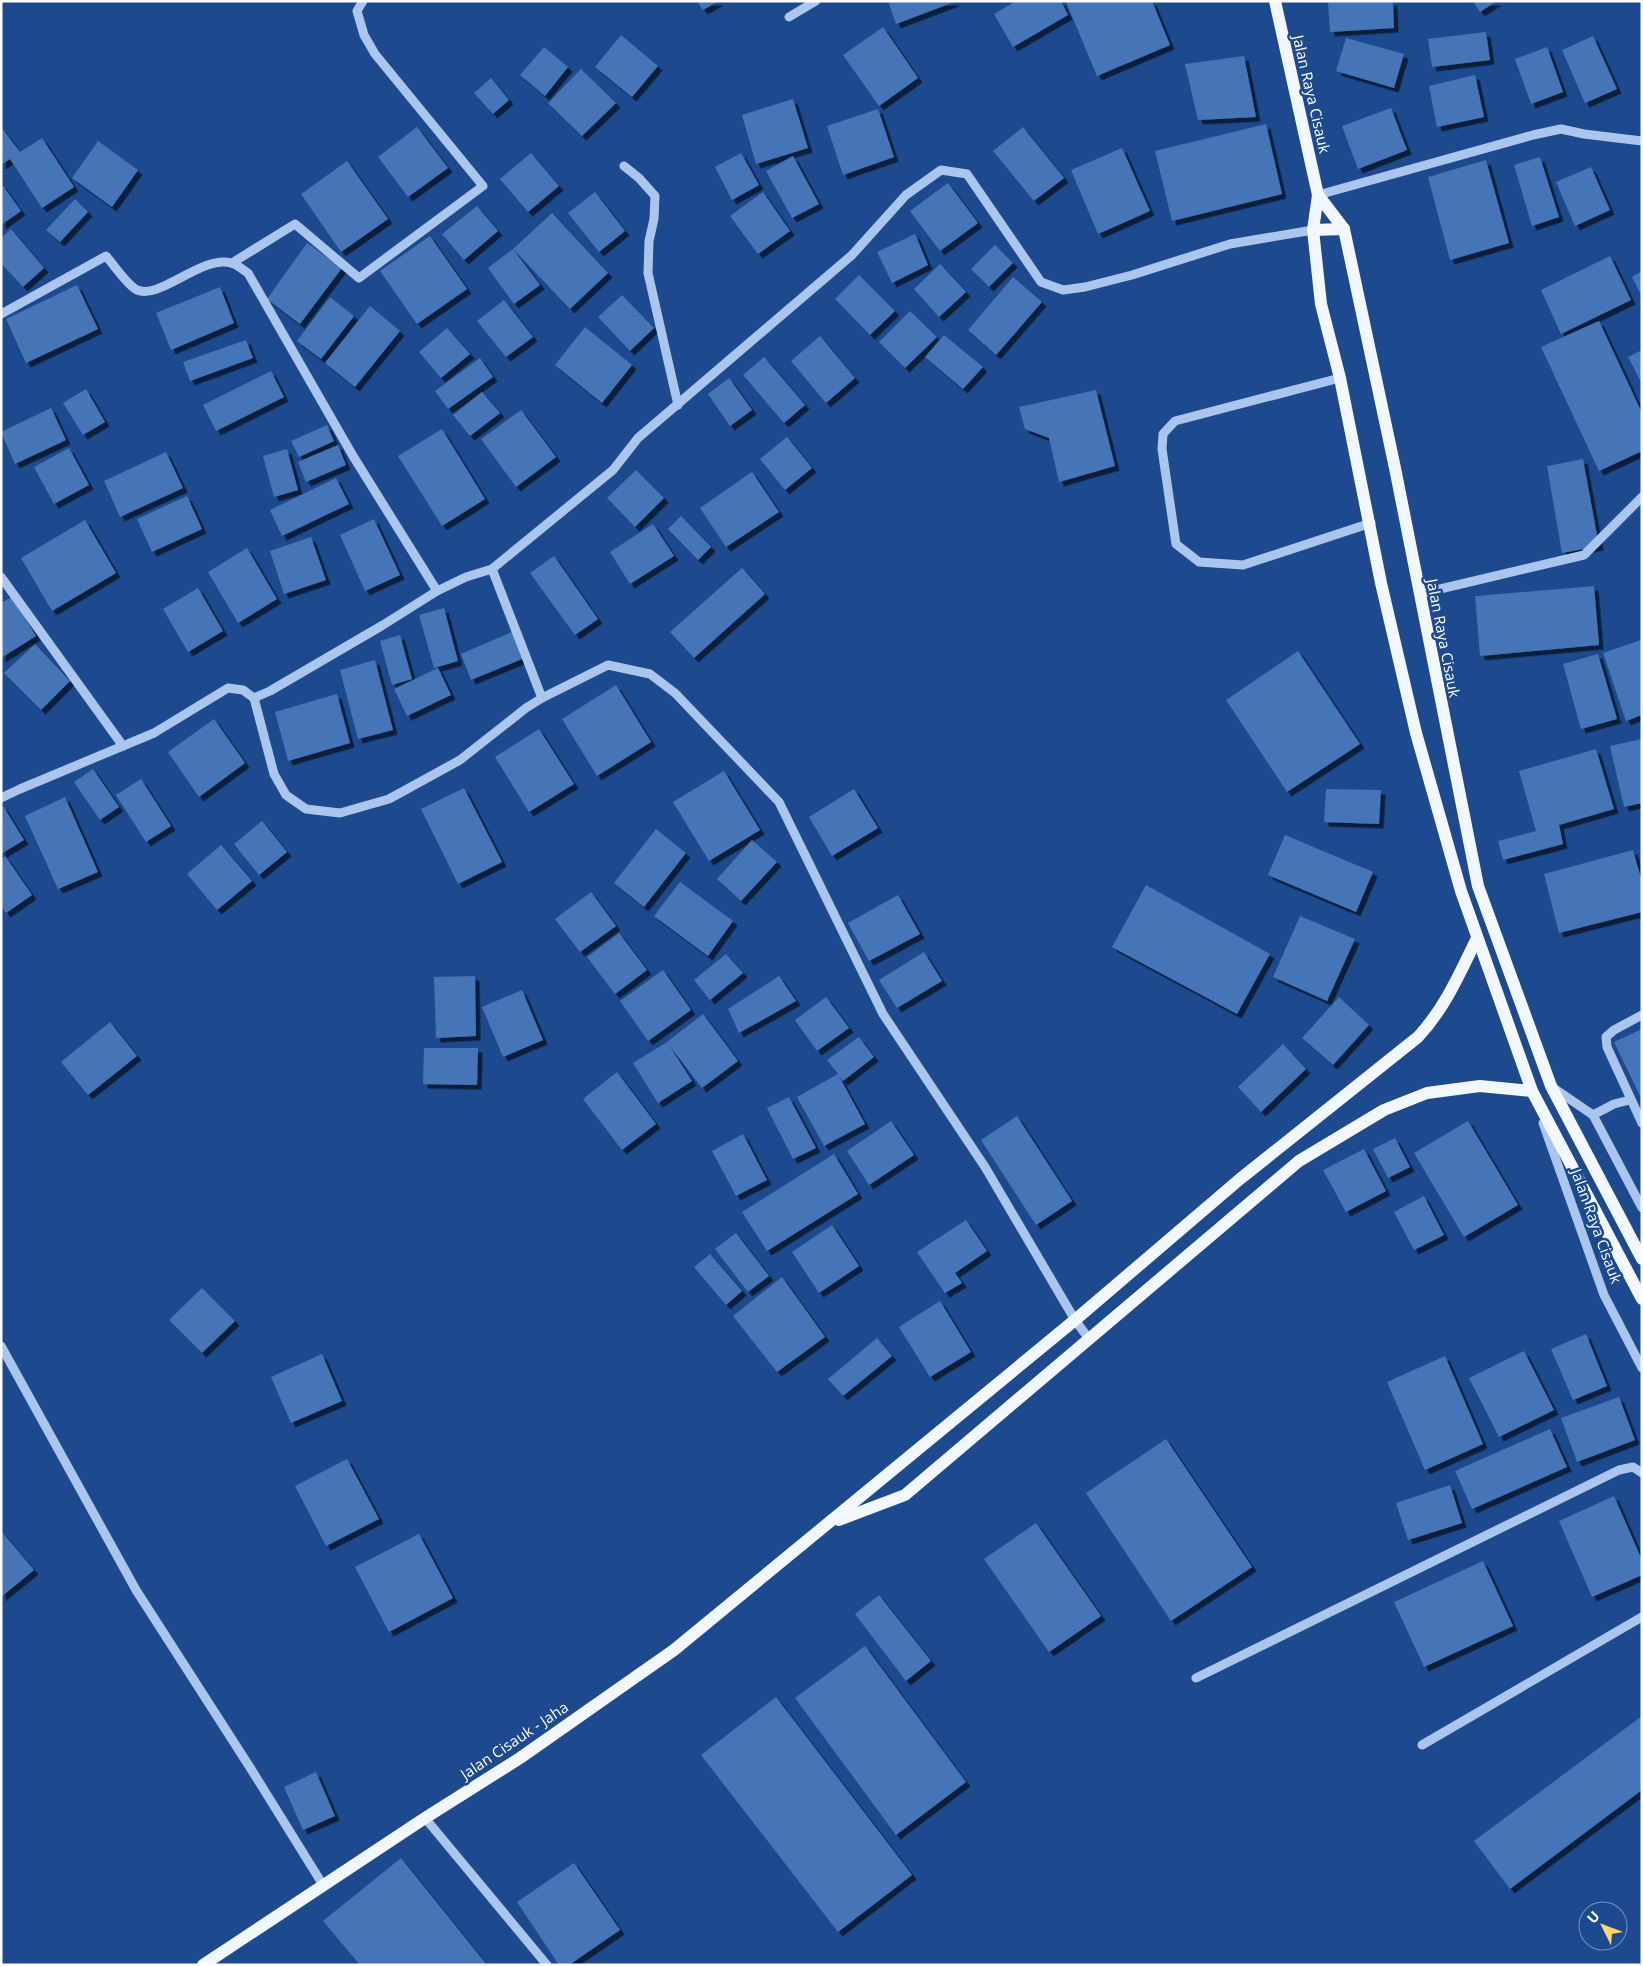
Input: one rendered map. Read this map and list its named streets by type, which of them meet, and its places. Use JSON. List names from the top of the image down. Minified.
{"streets":{"main road":["Jalan Raya Cisauk","Jalan Cisauk - Jaha"]},"crossings":[["Jalan Raya Cisauk","Jalan Cisauk - Jaha"]],"north":"top left"}
